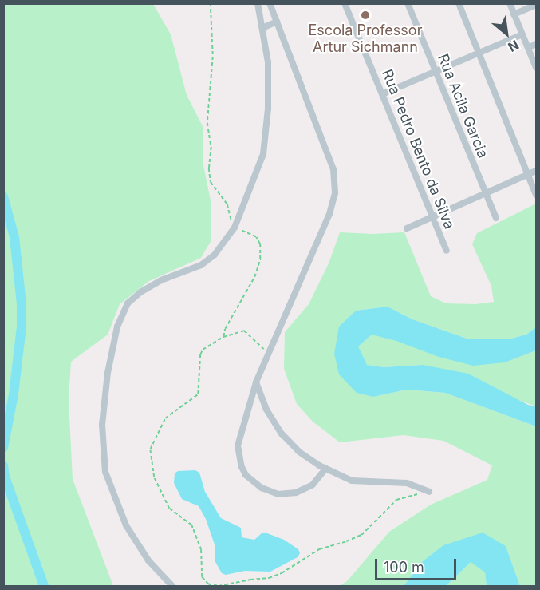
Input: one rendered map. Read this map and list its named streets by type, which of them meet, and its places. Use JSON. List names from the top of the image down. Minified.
{"streets":{"street":["Rua Acila Garcia","Rua Pedro Bento da Silva"]},"places":["Escola Professor Artur Sichmann"],"scale_bar":"100 m","north":"bottom right"}
